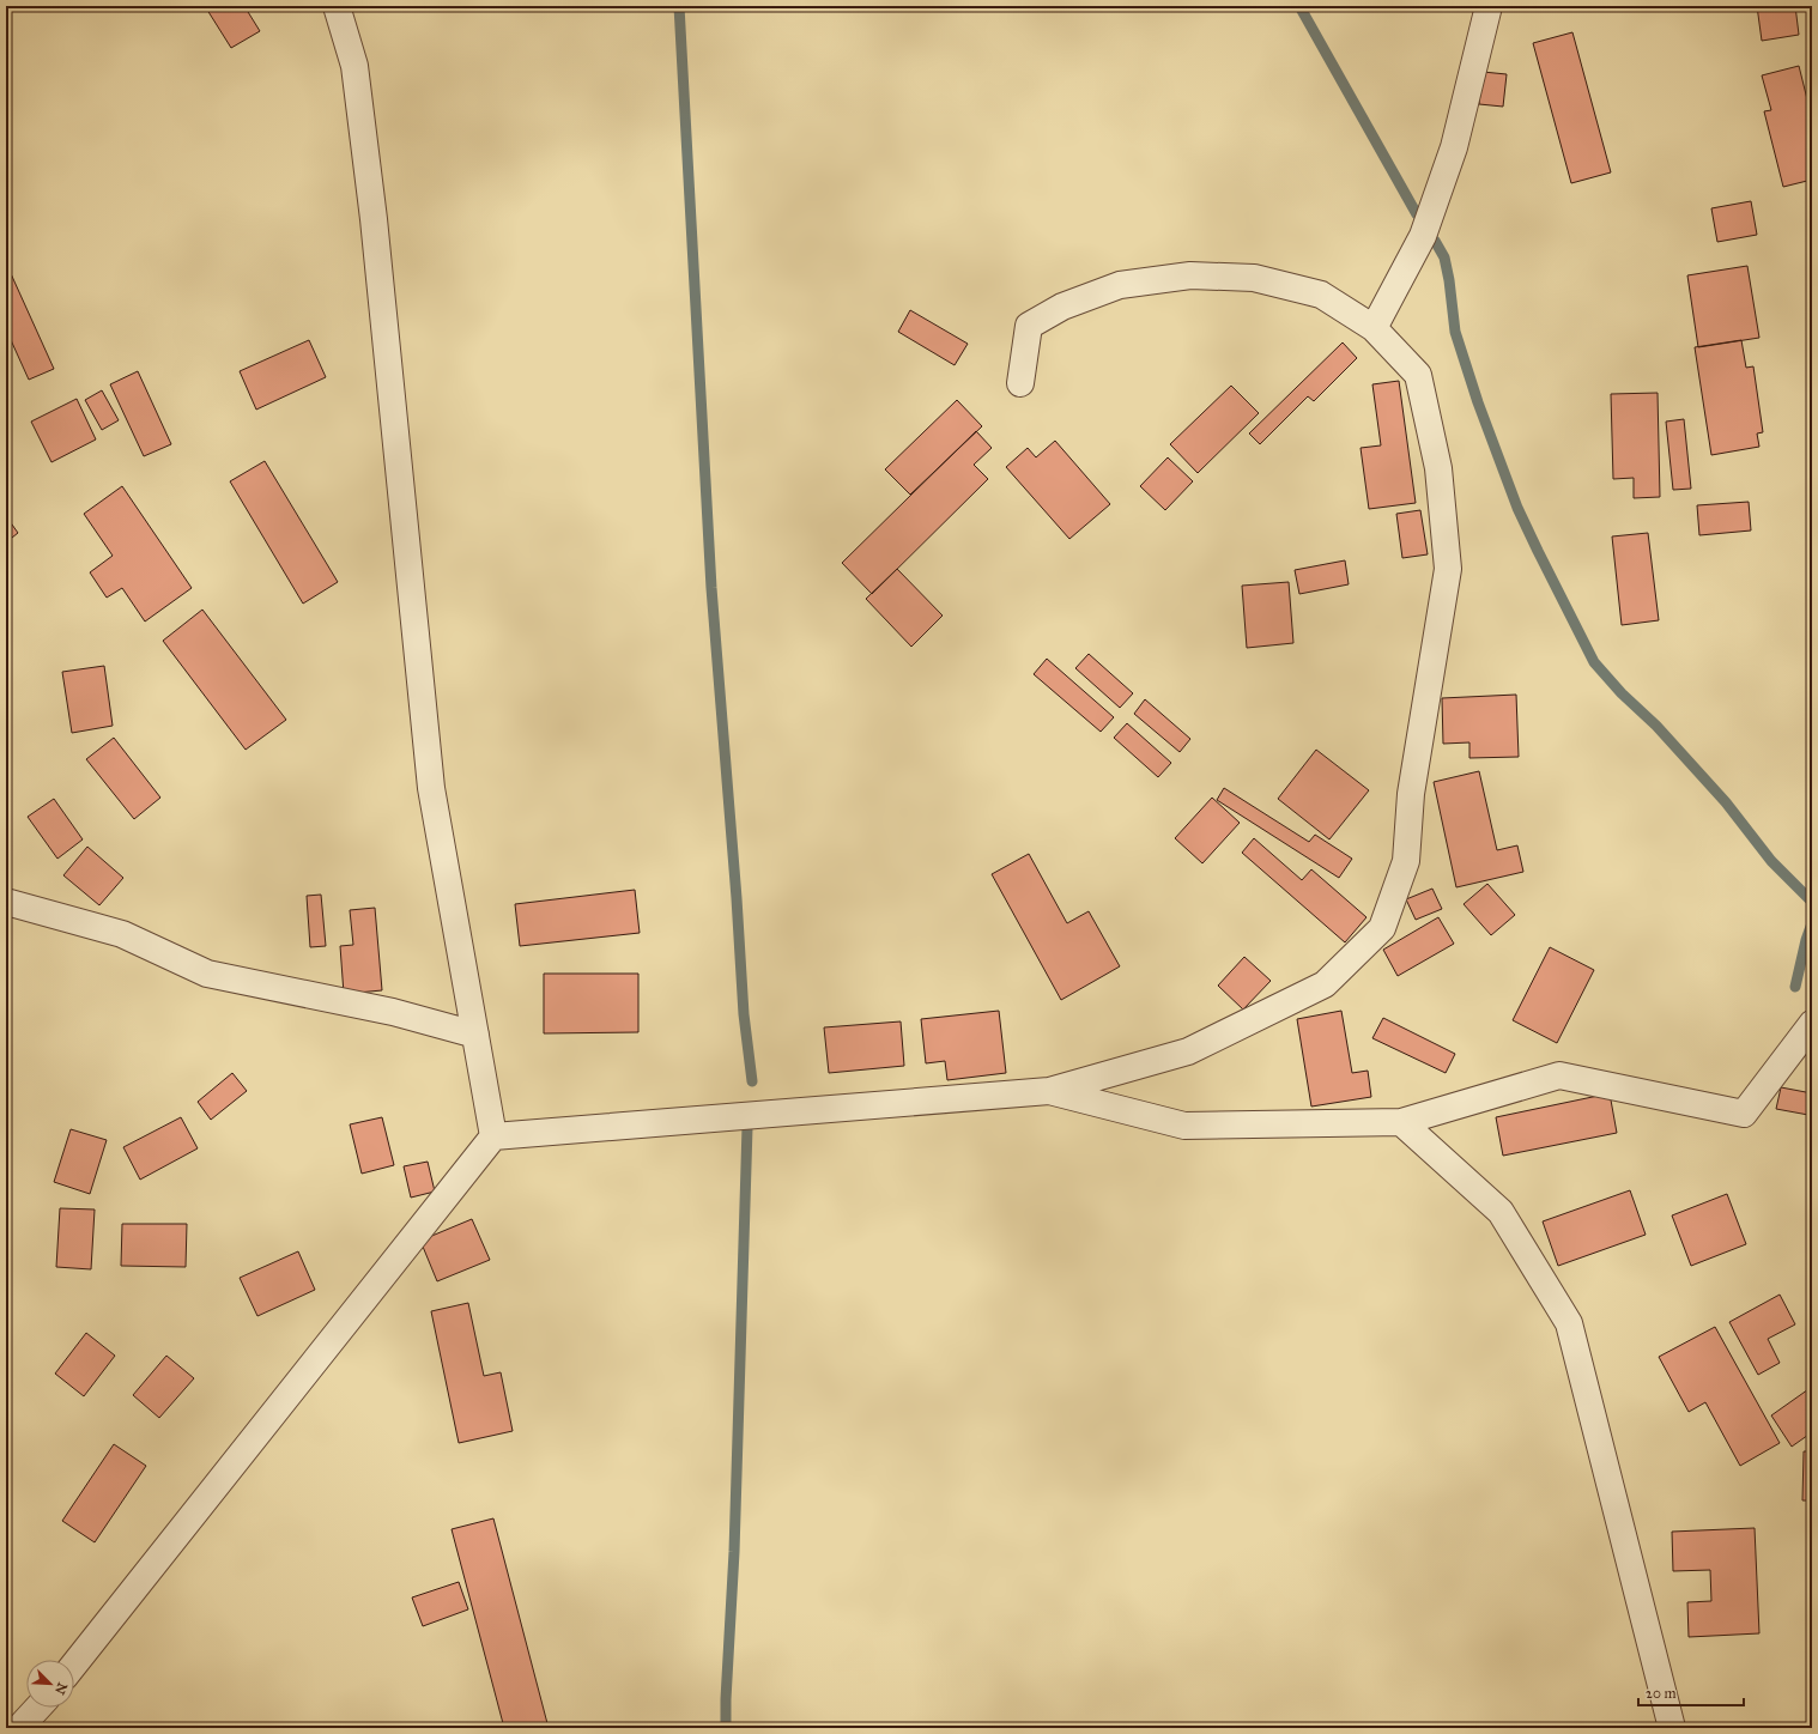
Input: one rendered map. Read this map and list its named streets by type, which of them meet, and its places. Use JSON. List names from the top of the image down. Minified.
{"scale_bar":"20 m","north":"bottom right"}
